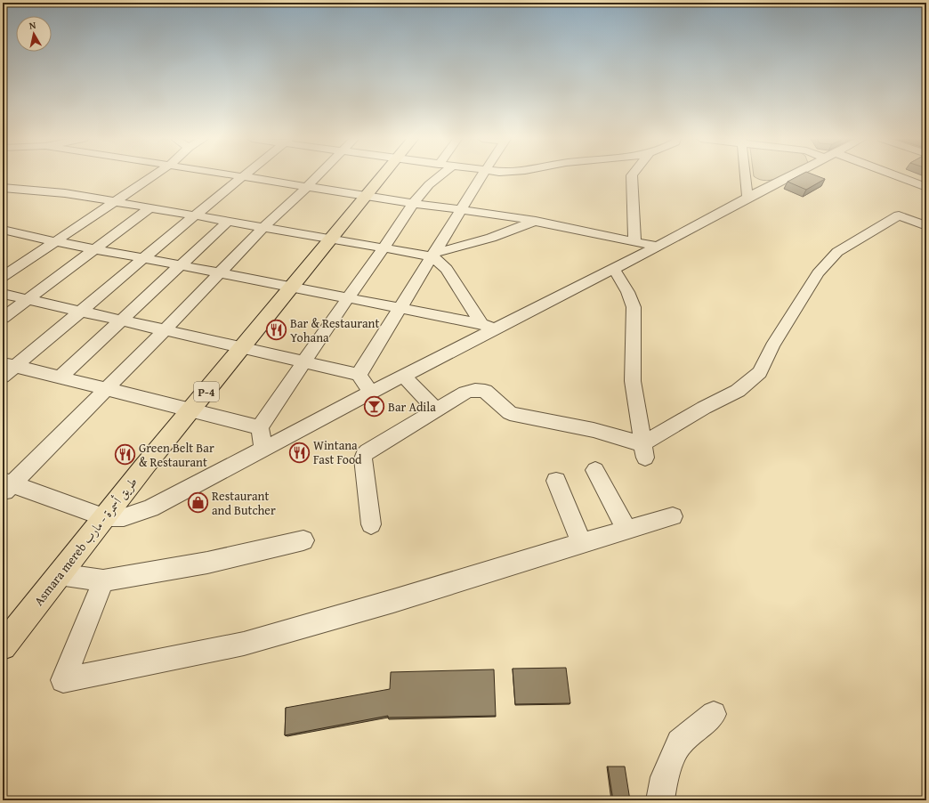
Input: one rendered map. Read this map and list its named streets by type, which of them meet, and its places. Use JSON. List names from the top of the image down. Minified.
{"streets":{"highway":["P-4","Asmara mereb طريق أسمرة - مارب"]},"places":{"restaurant":["Bar & Restaurant Yohana","Wintana Fast Food","Green Belt Bar & Restaurant"],"bar":["Bar Adila"],"shop":["Restaurant and Butcher"]},"north":"top"}
